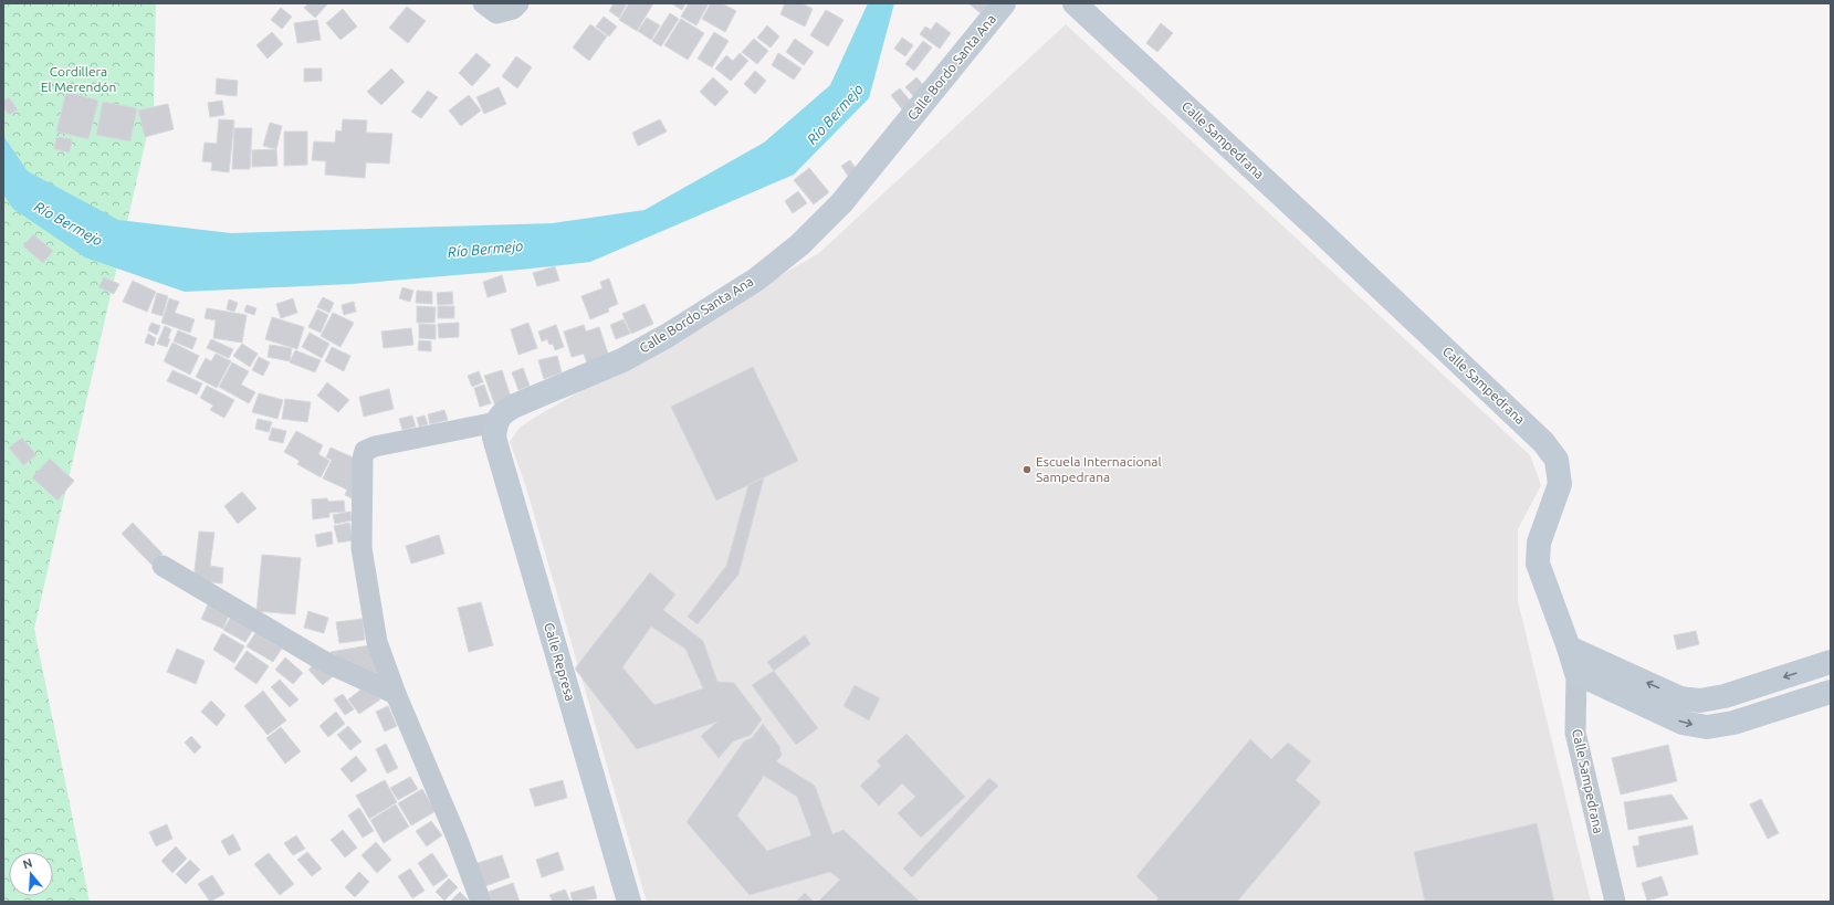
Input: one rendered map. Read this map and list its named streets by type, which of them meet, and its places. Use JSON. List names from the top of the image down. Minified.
{"streets":{"street":["Calle Bordo Santa Ana","Calle Sampedrana","Calle Represa"]},"crossings":[["Calle Bordo Santa Ana","Calle Represa"]],"water":["Río Bermejo"],"parks":["Cordillera El Merendón"],"places":["Escuela Internacional Sampedrana"],"north":"top"}
